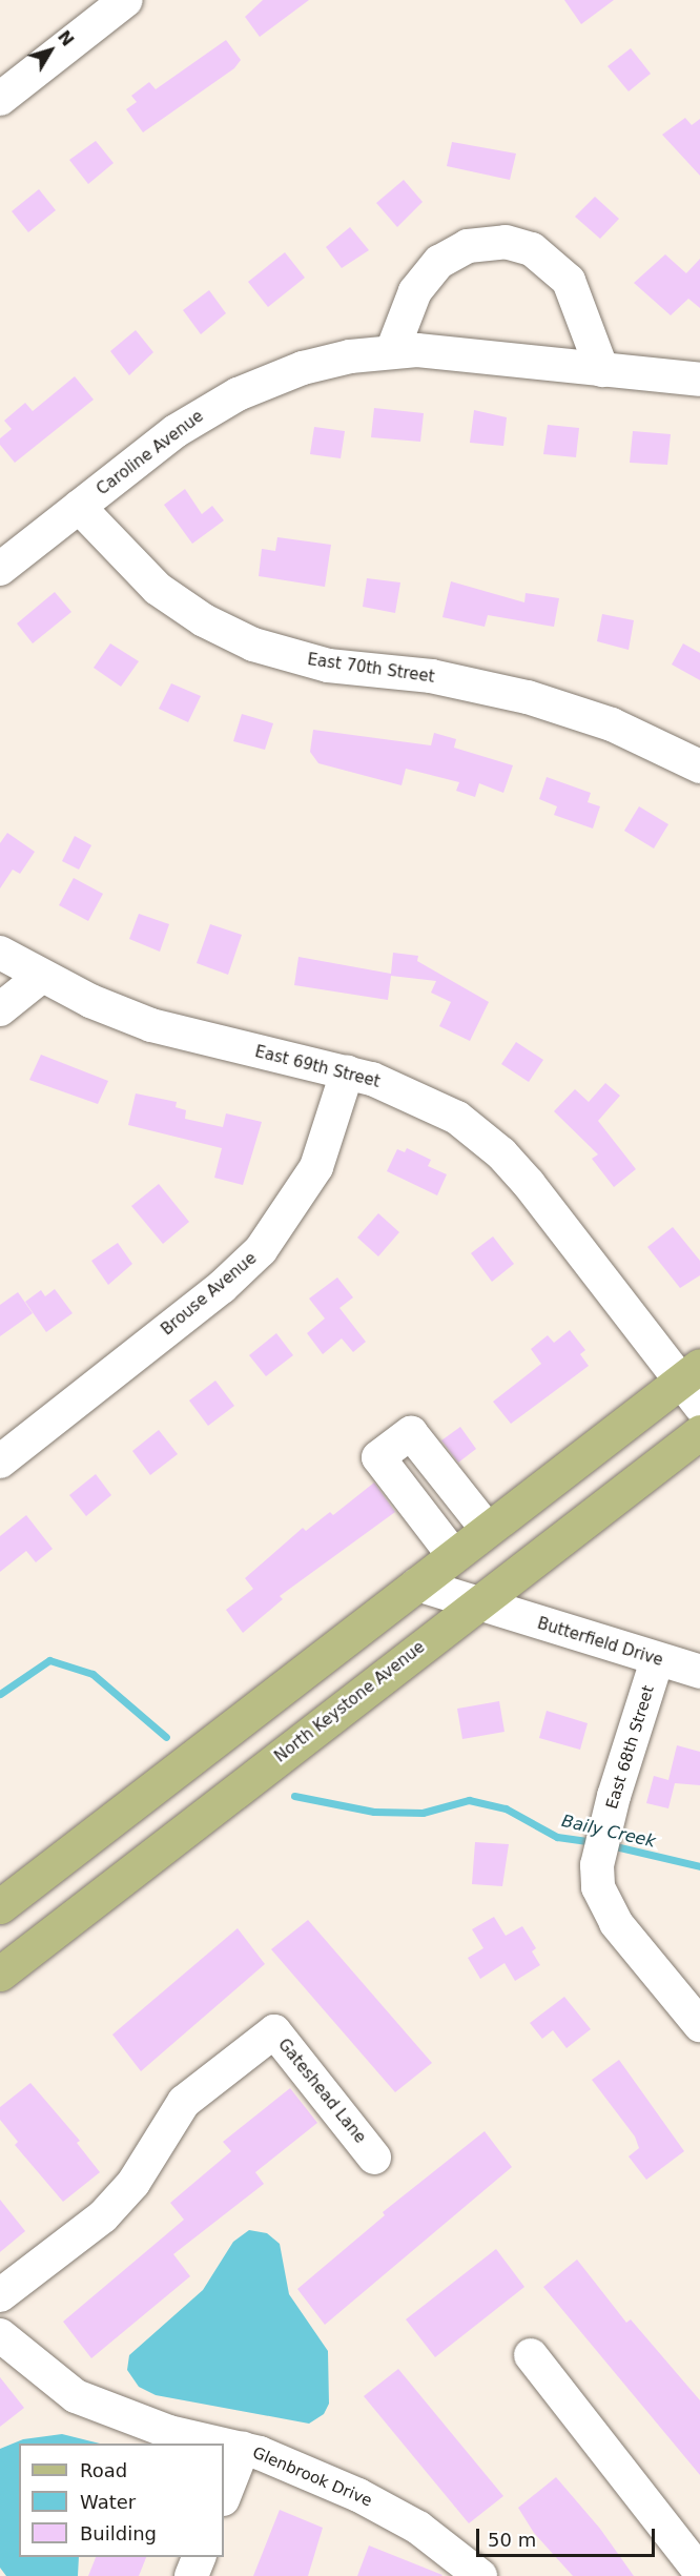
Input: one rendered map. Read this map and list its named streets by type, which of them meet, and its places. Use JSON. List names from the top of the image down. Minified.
{"streets":{"main road":["North Keystone Avenue"],"street":["Caroline Avenue","East 70th Street","East 69th Street","Brouse Avenue","Butterfield Drive","East 68th Street","Gateshead Lane","Glenbrook Drive"]},"crossings":[["Caroline Avenue","East 70th Street"],["East 69th Street","Brouse Avenue"],["Butterfield Drive","North Keystone Avenue"],["Butterfield Drive","East 68th Street"]],"water":["Baily Creek"],"legend":["Road","Water","Building"],"scale_bar":"50 m","north":"top right"}
